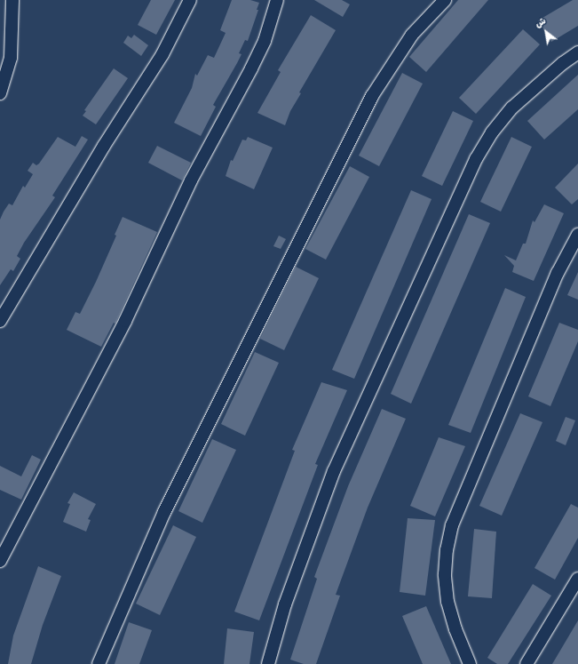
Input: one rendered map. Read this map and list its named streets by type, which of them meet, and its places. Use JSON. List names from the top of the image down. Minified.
{"north":"top left"}
